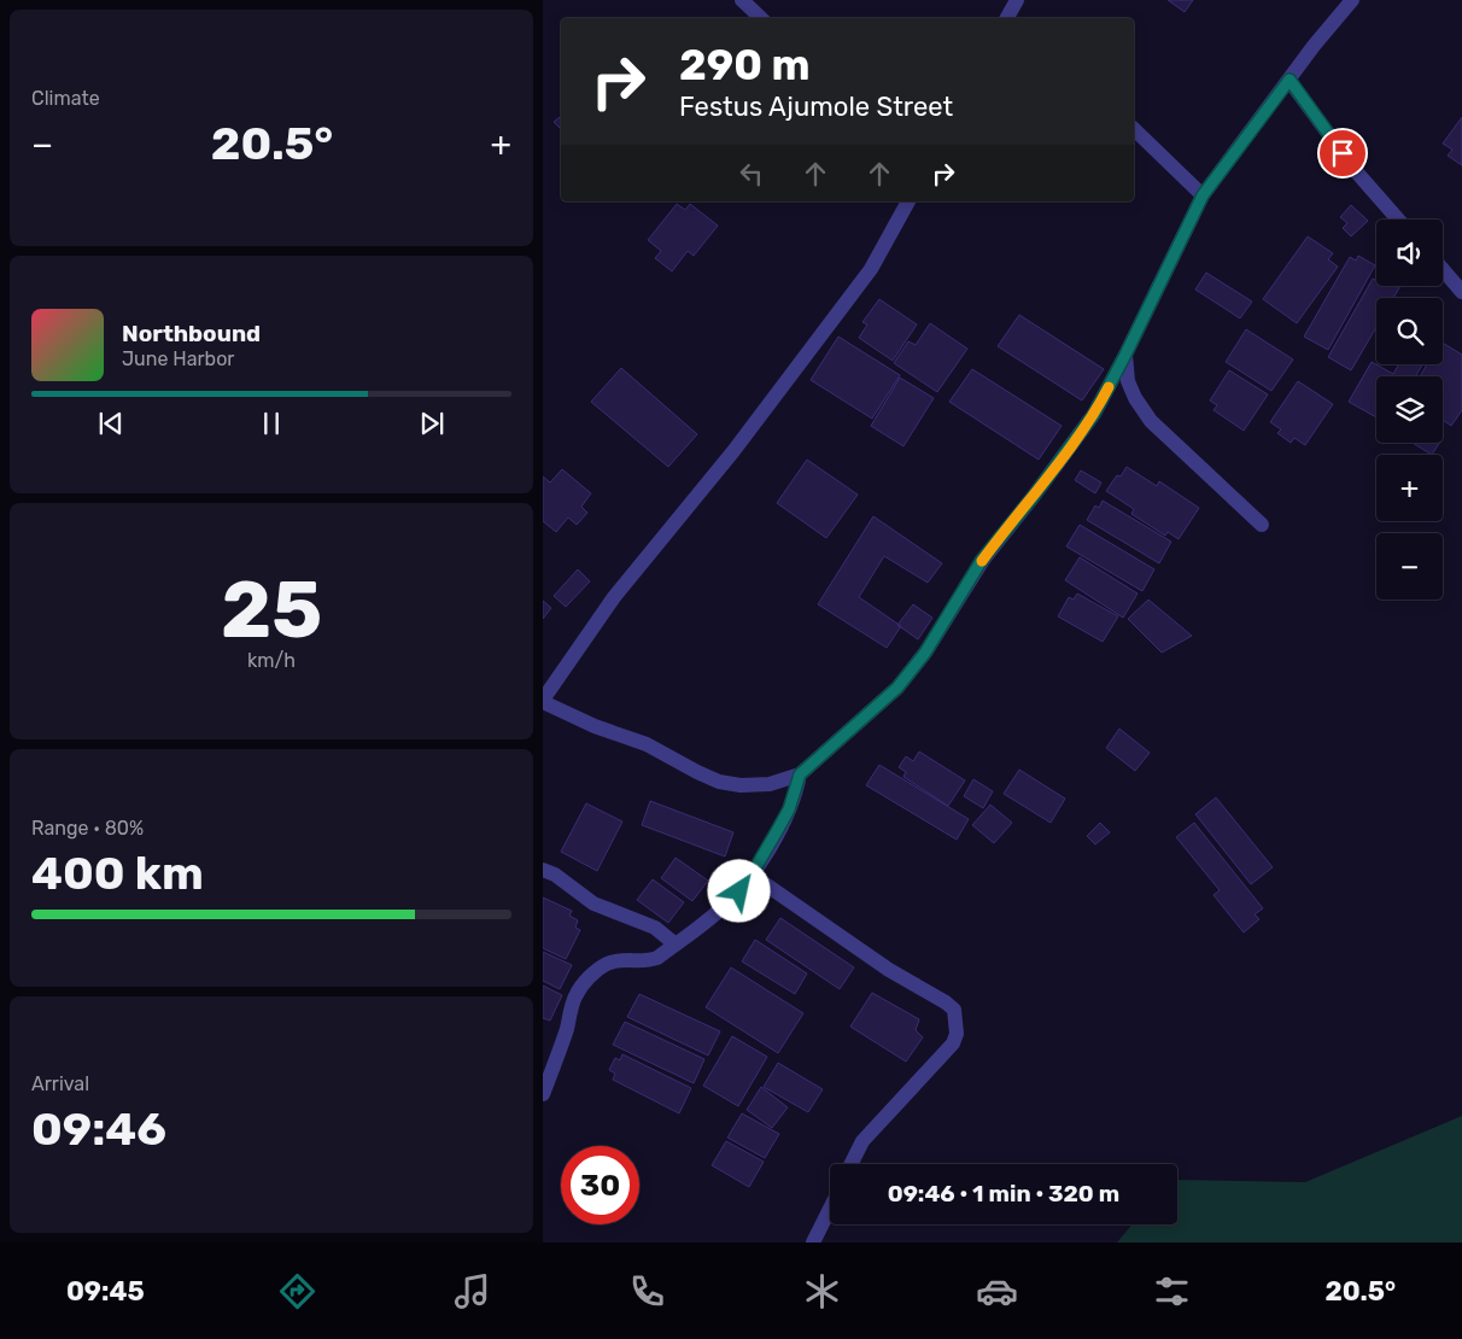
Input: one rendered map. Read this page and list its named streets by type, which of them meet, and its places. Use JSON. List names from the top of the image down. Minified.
{"page":{"tile":["Climate",["25","km/h"],["Range · 80%","400 km"],["Arrival","09:46"]],"turn":["290 m","Festus Ajumole Street"],"heat":["−","20.5°","+"],"map_buttons":["+","−"],"song":["Northbound","June Harbor"],"limit":"30","trip":"09:46 · 1 min · 320 m","tabs":["09:45","20.5°"]}}
